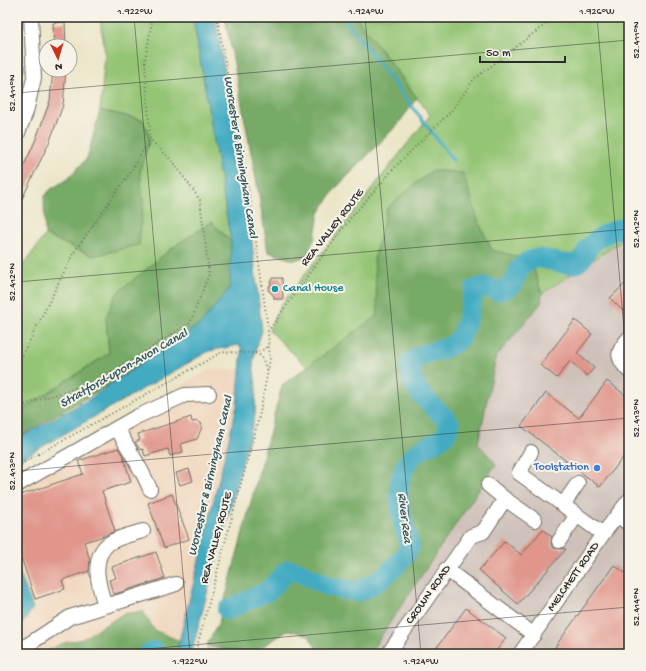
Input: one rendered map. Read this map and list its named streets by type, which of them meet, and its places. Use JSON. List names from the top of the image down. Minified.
{"streets":{"street":["MELCHETT ROAD","CROWN ROAD"],"path":["REA VALLEY ROUTE"]},"water":["Worcester & Birmingham Canal","Stratford-upon-Avon Canal","River Rea"],"places":["Canal House","Toolstation"],"scale_bar":"50 m","north":"bottom","coordinates":["1.922°W","1.924°W","1.926°W","52.411°N","52.412°N","52.413°N","52.414°N"]}
